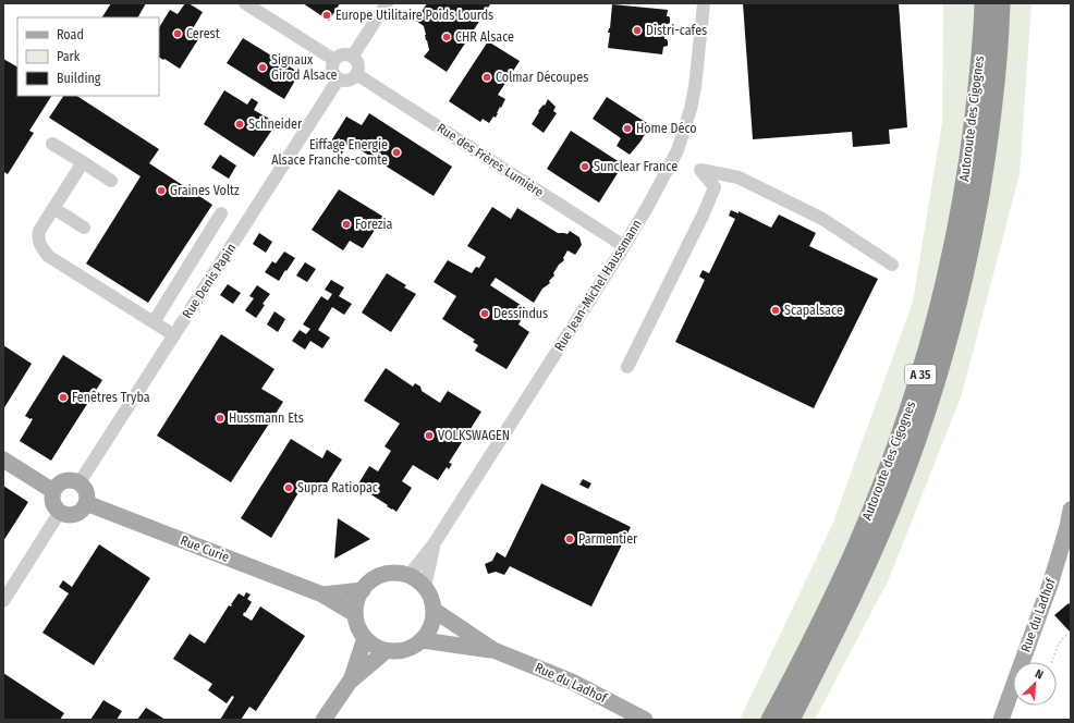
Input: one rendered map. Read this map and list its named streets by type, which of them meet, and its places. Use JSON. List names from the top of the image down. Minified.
{"streets":{"highway":["Autoroute des Cigognes","A 35"],"main road":["Rue Curie","Rue du Ladhof"],"street":["Rue des Frères Lumière","Rue Denis Papin","Rue Jean-Michel Haussmann"]},"crossings":[["Rue des Frères Lumière","Rue Denis Papin"],["Rue des Frères Lumière","Rue Jean-Michel Haussmann"],["Rue Denis Papin","Rue Curie"],["Rue Jean-Michel Haussmann","Rue Curie"],["Rue Jean-Michel Haussmann","Rue du Ladhof"],["Rue Curie","Rue du Ladhof"]],"places":["Europe Utilitaire Poids Lourds","Distri-cafes","Cerest","CHR Alsace","Signaux Girod Alsace","Colmar Découpes","Schneider","Home Déco","Eiffage Energie Alsace Franche-comte","Sunclear France","Graines Voltz","Forezia","Scapalsace","Dessindus","Fenêtres Tryba","Hussmann Ets","VOLKSWAGEN","Supra Ratiopac","Parmentier"],"legend":["Road","Park","Building"],"north":"top right"}
